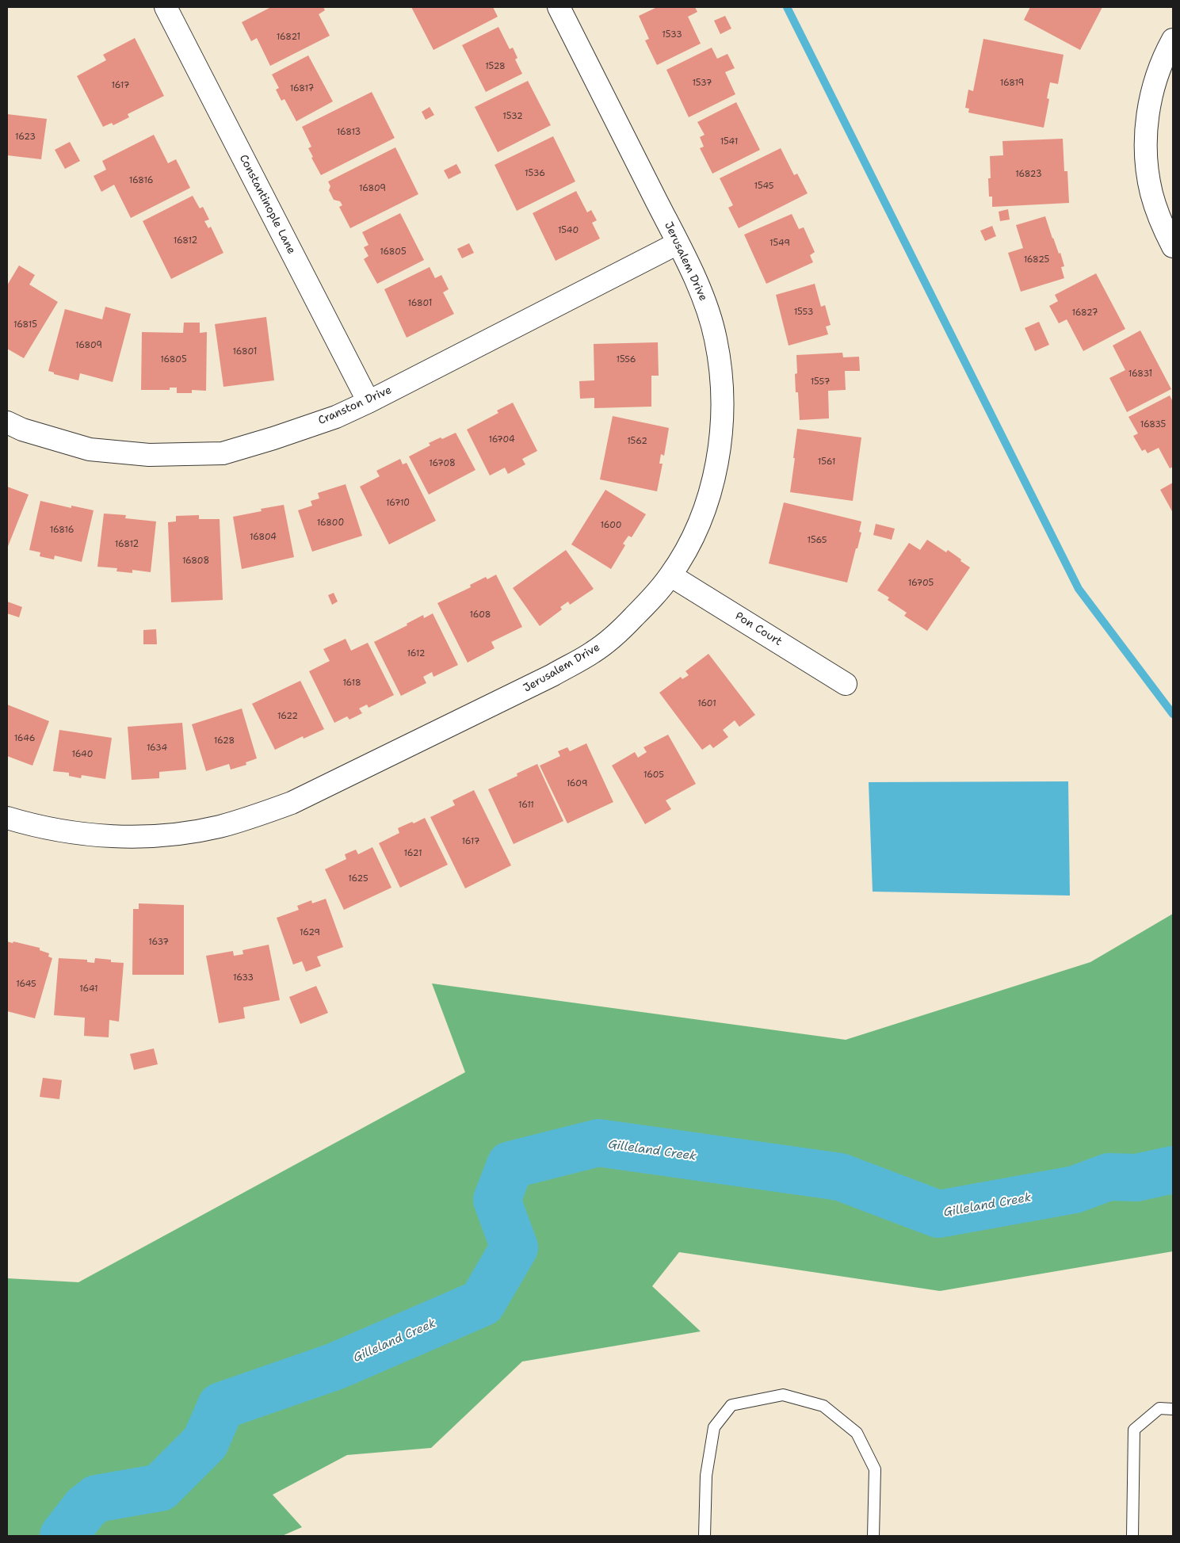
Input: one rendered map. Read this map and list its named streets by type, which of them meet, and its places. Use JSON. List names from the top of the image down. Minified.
{"streets":{"street":["Constantinople Lane","Jerusalem Drive","Cranston Drive","Pon Court"]},"crossings":[["Constantinople Lane","Cranston Drive"],["Jerusalem Drive","Cranston Drive"],["Jerusalem Drive","Pon Court"]],"water":["Gilleland Creek"],"house_numbers":["1533","16821","1528","1537","16819","1617","16817","1532","16813","1623","1541","1536","16823","16816","1545","16809","1540","16812","1549","16805","16825","16801","1553","16827","16815","16809","16801","16805","1556","16831","1557","16835","16704","1562","1561","16708","16710","16800","1600","16816","16804","1565","16812","16808","16705","1608","1612","1618","1601","1622","1646","1628","1634","1640","1605","1609","1611","1617","1621","1625","1629","1637","1633","1645","1641"]}
